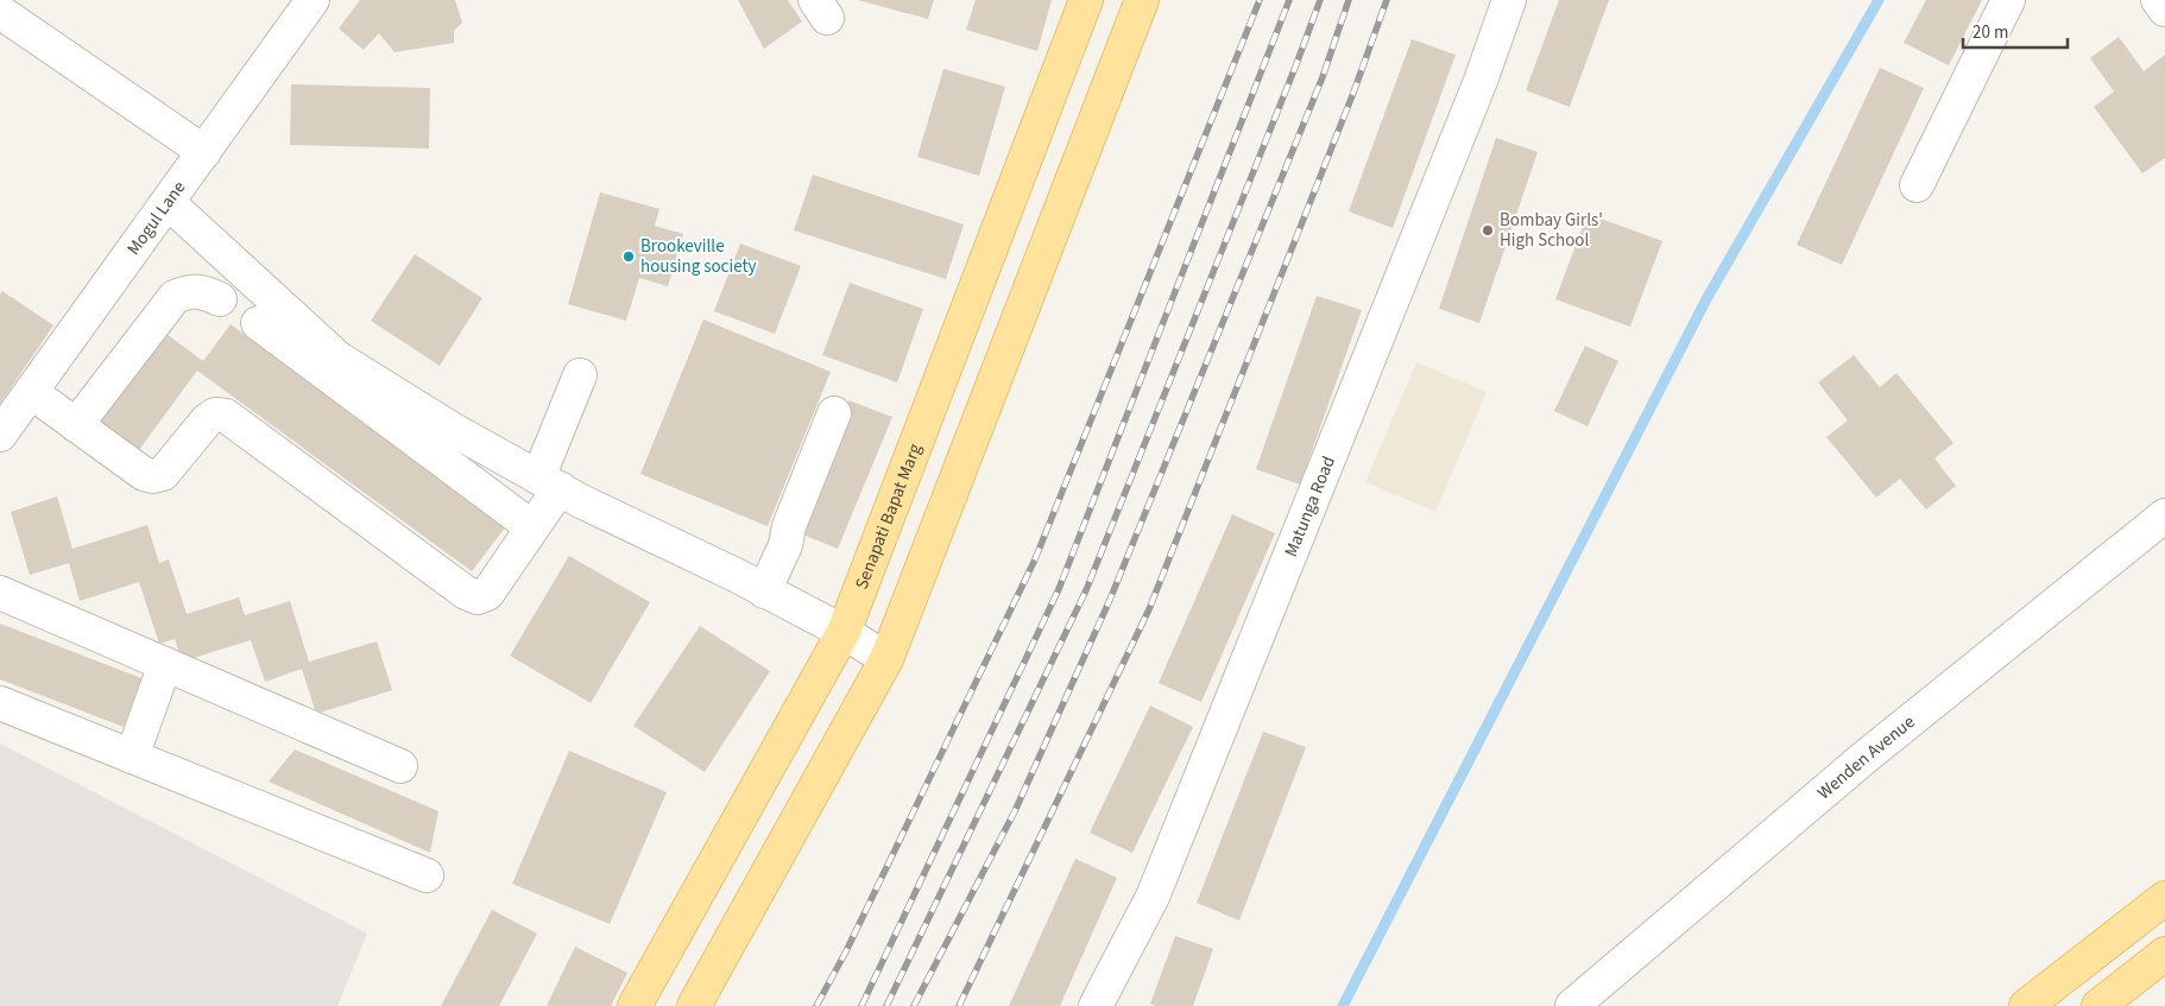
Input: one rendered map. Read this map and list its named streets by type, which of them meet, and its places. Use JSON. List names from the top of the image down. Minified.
{"streets":{"main road":["Senapati Bapat Marg"],"street":["Mogul Lane","Matunga Road","Wenden Avenue"]},"places":["Bombay Girls' High School","Brookeville housing society"],"scale_bar":"20 m"}
